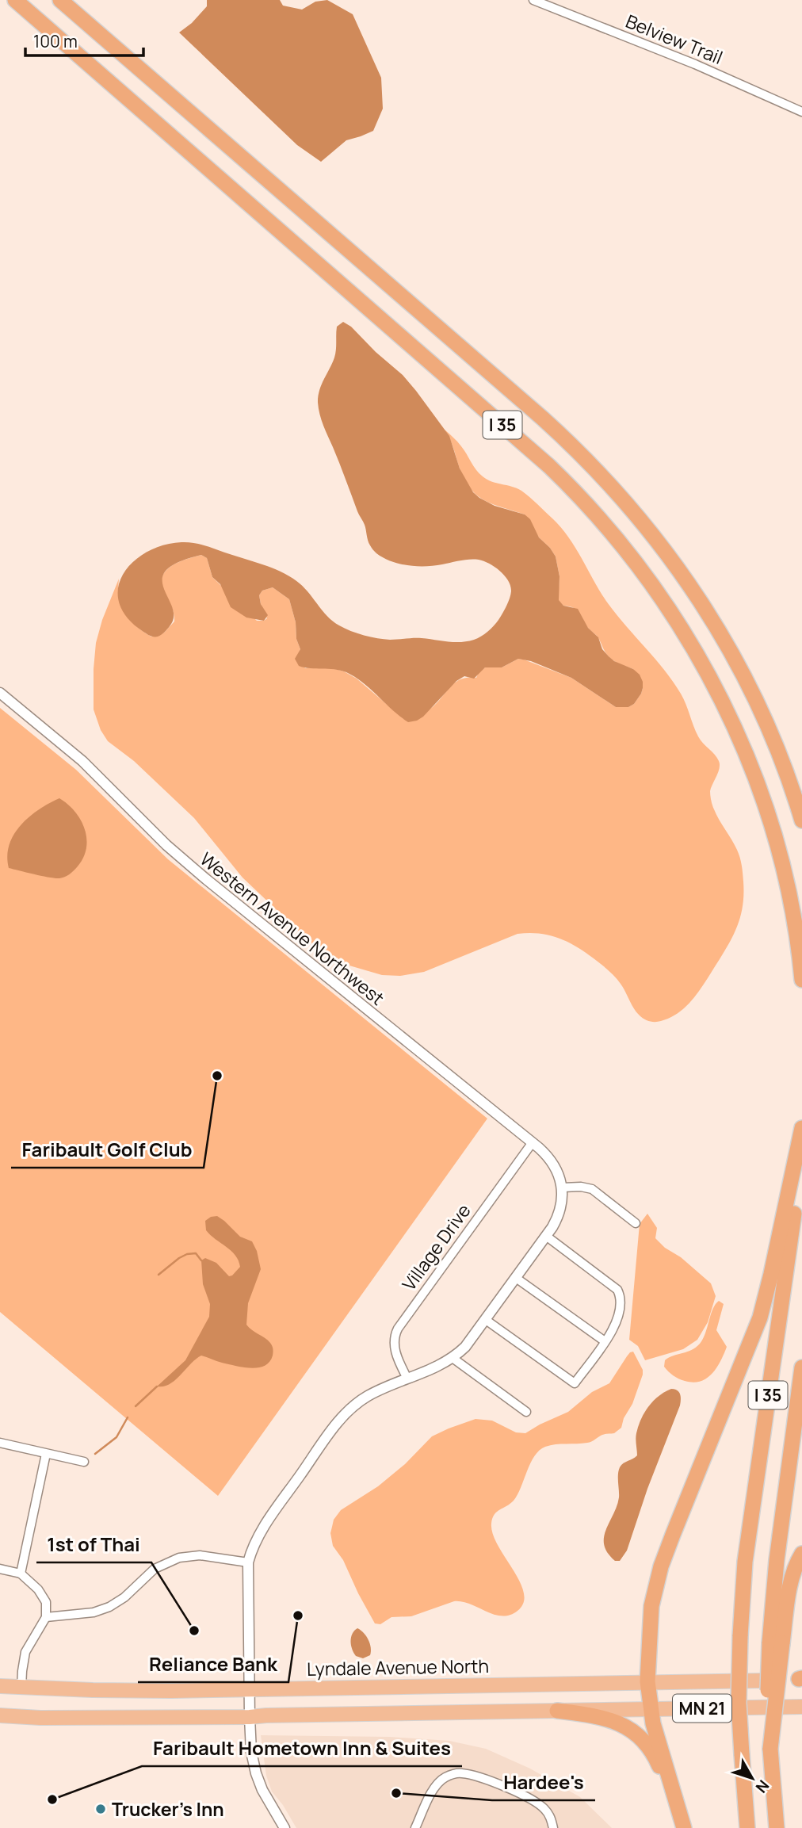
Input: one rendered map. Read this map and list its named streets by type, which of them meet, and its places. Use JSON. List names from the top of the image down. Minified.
{"streets":{"highway":["I 35","Lyndale Avenue North","MN 21"],"street":["Belview Trail","Western Avenue Northwest","Village Drive"]},"crossings":[["Western Avenue Northwest","Village Drive"]],"places":["Faribault Golf Club","Reliance Bank","1st of Thai","Hardee's","Faribault Hometown Inn & Suites","Trucker's Inn"],"scale_bar":"100 m","north":"bottom right"}
